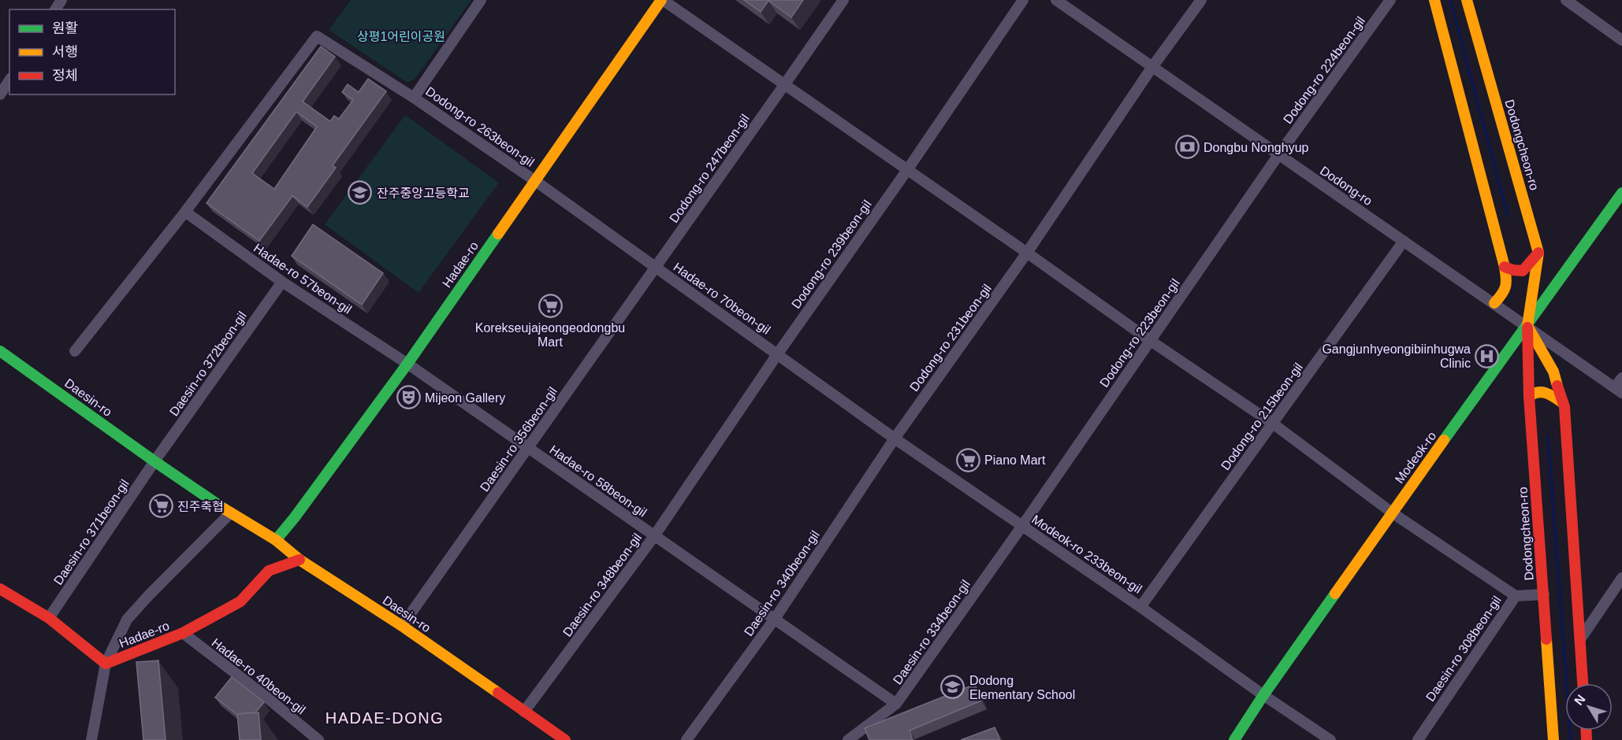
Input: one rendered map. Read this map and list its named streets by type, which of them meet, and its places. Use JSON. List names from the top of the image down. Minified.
{"streets":{"street":["Dodong-ro 224beon-gil","Dodong-ro 263beon-gil","Dodongcheon-ro","Dodong-ro 247beon-gil","Dodong-ro","Dodong-ro 239beon-gil","Hadae-ro","Hadae-ro 57beon-gil","Hadae-ro 70beon-gil","Dodong-ro 223beon-gil","Dodong-ro 231beon-gil","Daesin-ro 372beon-gil","Daesin-ro","Dodong-ro 215beon-gil","Daesin-ro 356beon-gil","Modeok-ro","Hadae-ro 58beon-gil","Daesin-ro 371beon-gil","Modeok-ro 233beon-gil","Daesin-ro 340beon-gil","Daesin-ro 348beon-gil","Daesin-ro 334beon-gil","Daesin-ro 308beon-gil","Hadae-ro 40beon-gil"]},"crossings":[["Dodong-ro 224beon-gil","Dodong-ro"],["Dodong-ro 224beon-gil","Dodong-ro 223beon-gil"],["Dodong-ro 263beon-gil","Hadae-ro"],["Dodong-ro 263beon-gil","Hadae-ro 70beon-gil"],["Dodongcheon-ro","Dodong-ro"],["Dodongcheon-ro","Modeok-ro"],["Dodongcheon-ro","Daesin-ro 308beon-gil"],["Dodong-ro 247beon-gil","Hadae-ro 70beon-gil"],["Dodong-ro 247beon-gil","Daesin-ro 356beon-gil"],["Dodong-ro","Dodong-ro 223beon-gil"],["Dodong-ro","Dodong-ro 231beon-gil"],["Dodong-ro","Dodong-ro 215beon-gil"],["Dodong-ro","Modeok-ro"],["Dodong-ro 239beon-gil","Hadae-ro 70beon-gil"],["Dodong-ro 239beon-gil","Daesin-ro 348beon-gil"],["Hadae-ro","Hadae-ro 57beon-gil"],["Hadae-ro","Hadae-ro 70beon-gil"],["Hadae-ro","Daesin-ro"],["Hadae-ro","Hadae-ro 58beon-gil"],["Hadae-ro","Hadae-ro 40beon-gil"],["Hadae-ro 57beon-gil","Daesin-ro 372beon-gil"],["Hadae-ro 57beon-gil","Hadae-ro 58beon-gil"],["Hadae-ro 70beon-gil","Dodong-ro 231beon-gil"],["Hadae-ro 70beon-gil","Daesin-ro 356beon-gil"],["Hadae-ro 70beon-gil","Modeok-ro 233beon-gil"],["Hadae-ro 70beon-gil","Daesin-ro 340beon-gil"],["Hadae-ro 70beon-gil","Daesin-ro 348beon-gil"],["Dodong-ro 223beon-gil","Modeok-ro 233beon-gil"],["Dodong-ro 223beon-gil","Daesin-ro 334beon-gil"],["Dodong-ro 231beon-gil","Modeok-ro 233beon-gil"],["Dodong-ro 231beon-gil","Daesin-ro 340beon-gil"],["Daesin-ro 372beon-gil","Daesin-ro"],["Daesin-ro 372beon-gil","Daesin-ro 371beon-gil"],["Daesin-ro","Daesin-ro 356beon-gil"],["Daesin-ro","Daesin-ro 371beon-gil"],["Daesin-ro","Daesin-ro 348beon-gil"],["Dodong-ro 215beon-gil","Modeok-ro 233beon-gil"],["Daesin-ro 356beon-gil","Hadae-ro 58beon-gil"],["Modeok-ro","Modeok-ro 233beon-gil"],["Hadae-ro 58beon-gil","Daesin-ro 340beon-gil"],["Hadae-ro 58beon-gil","Daesin-ro 348beon-gil"],["Hadae-ro 58beon-gil","Daesin-ro 334beon-gil"],["Modeok-ro 233beon-gil","Daesin-ro 340beon-gil"],["Modeok-ro 233beon-gil","Daesin-ro 334beon-gil"]],"districts":["HADAE-DONG"],"parks":["상평1어린이공원"],"places":{"bank":["Dongbu Nonghyup"],"school or university":["잔주중앙고등학교","Dodong Elementary School"],"supermarket":["Korekseujajeongeodongbu Mart","Piano Mart","진주축협"],"hospital":["Gangjunhyeongibiinhugwa Clinic"],"theatre":["Mijeon Gallery"]},"legend":["원활","서행","정체"],"north":"top left"}
